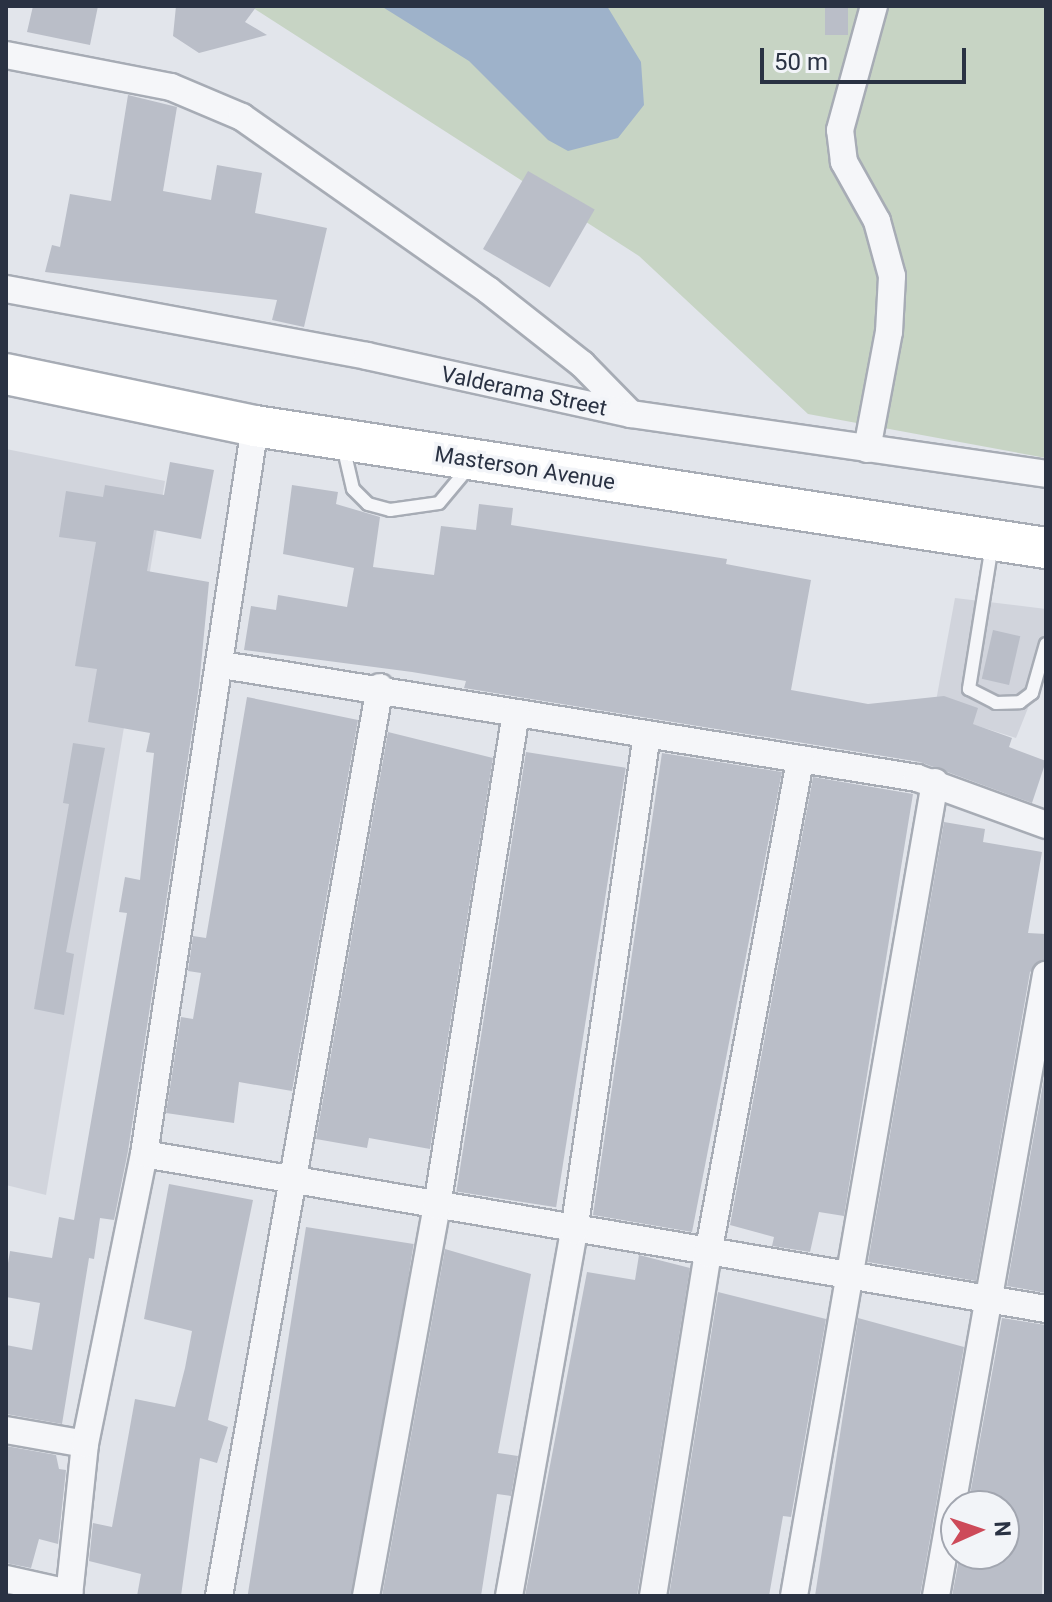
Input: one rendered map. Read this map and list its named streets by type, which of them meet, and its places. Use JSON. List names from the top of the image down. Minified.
{"streets":{"main road":["Masterson Avenue"],"street":["Valderama Street"]},"scale_bar":"50 m","north":"right"}
